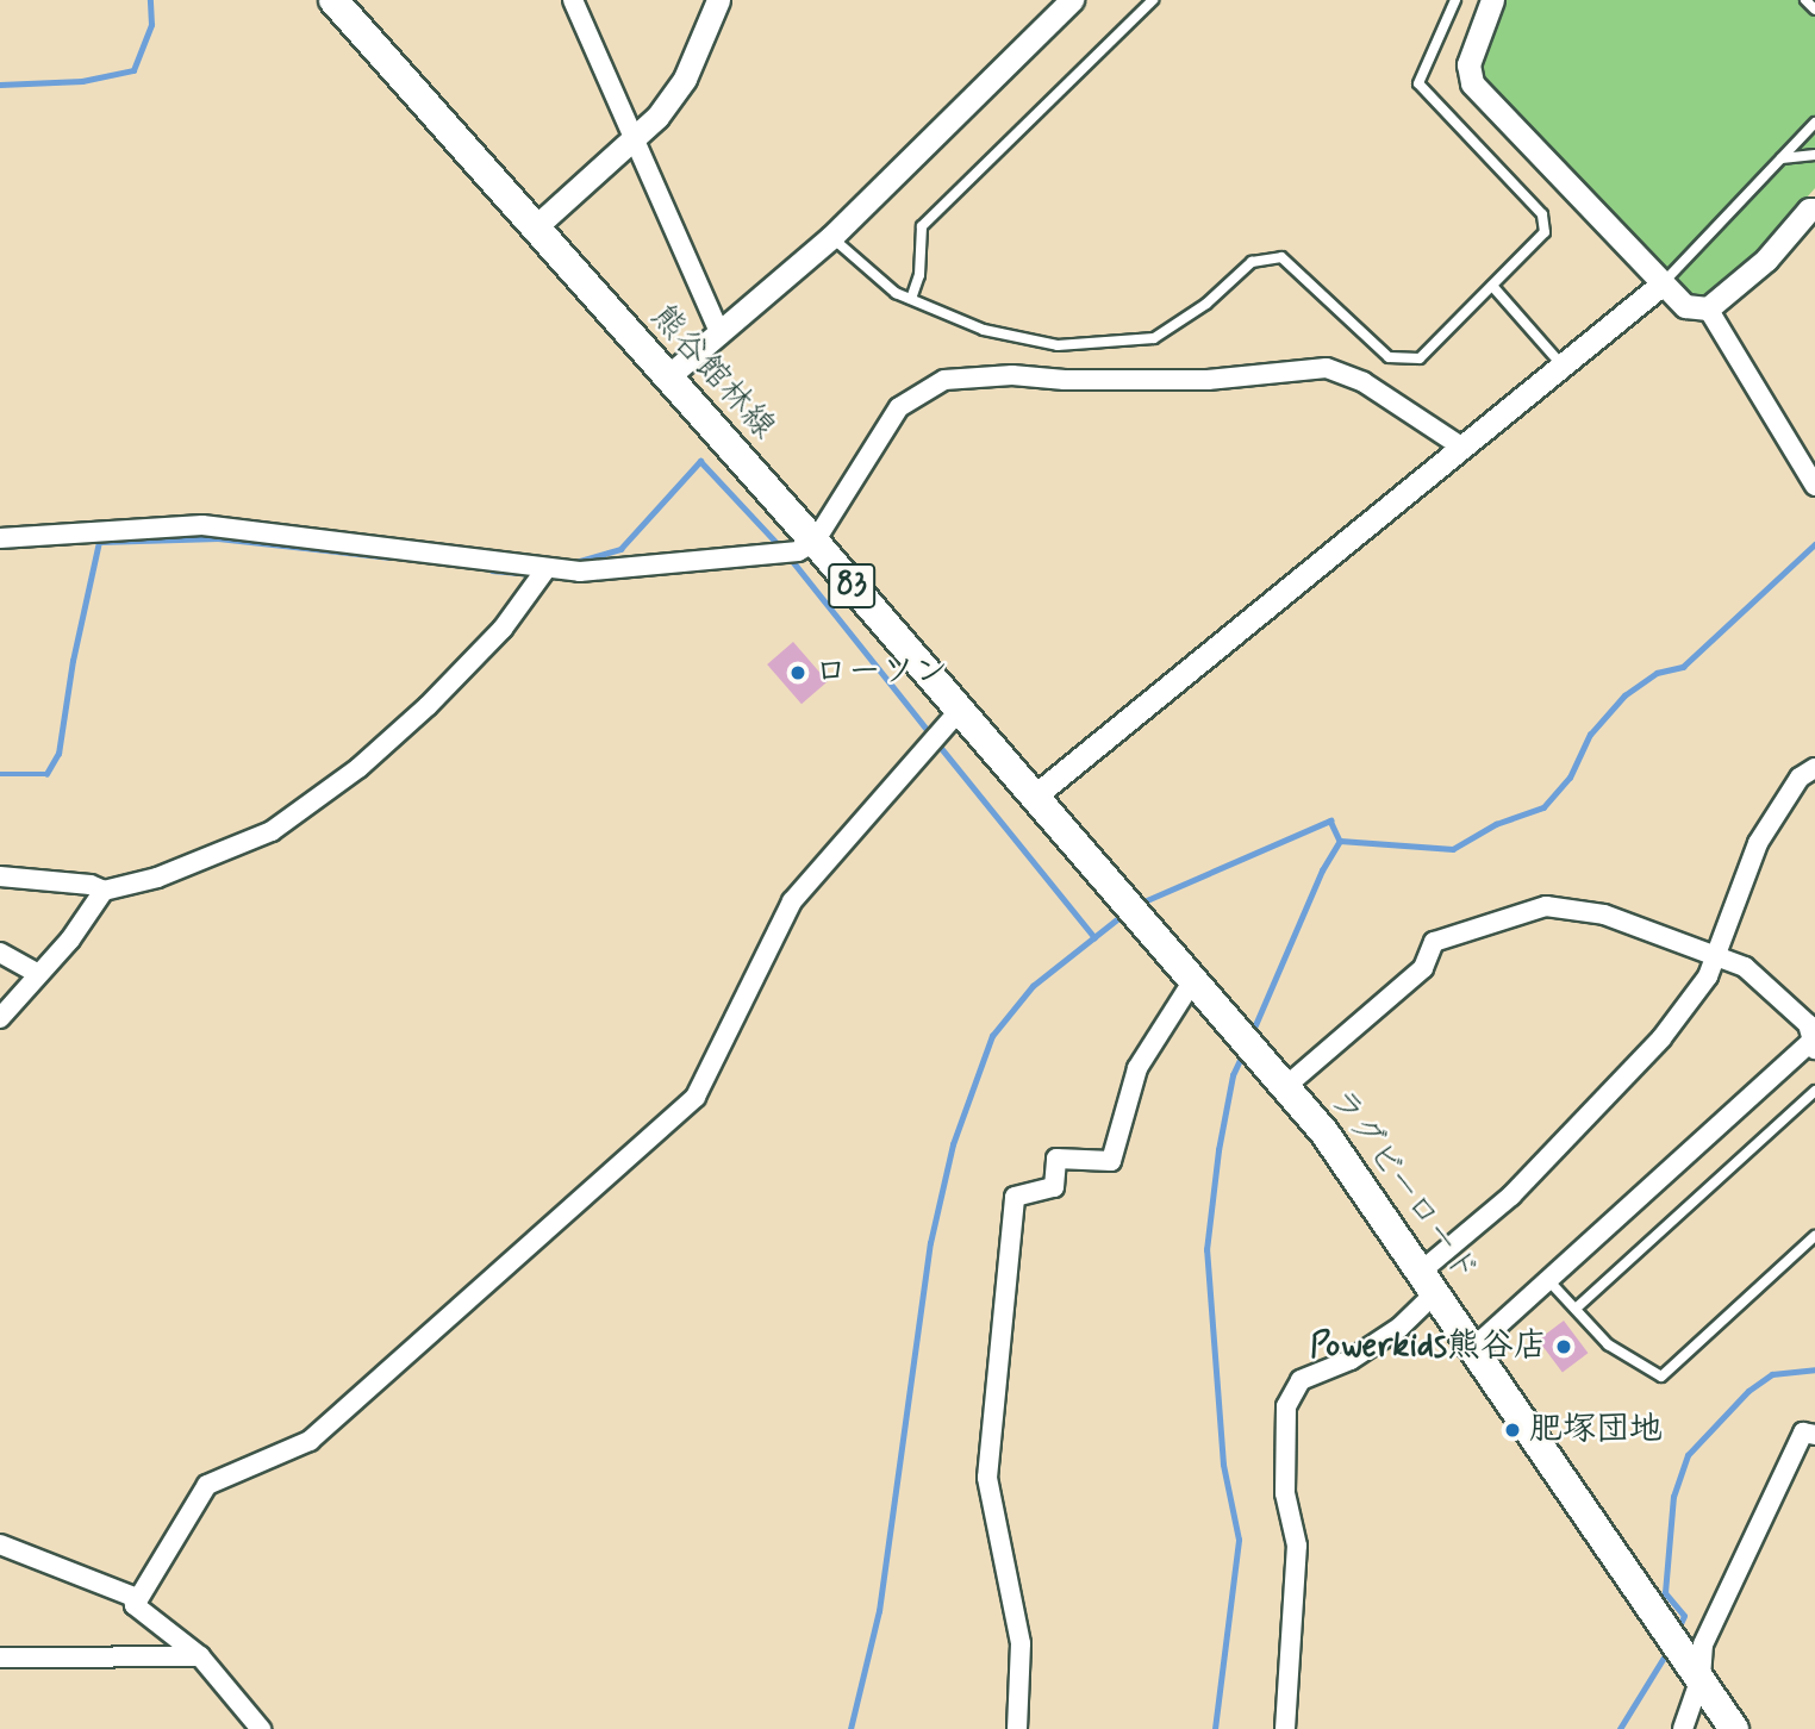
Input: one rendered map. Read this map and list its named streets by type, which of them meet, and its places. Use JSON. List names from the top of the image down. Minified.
{"streets":{"main road":["熊谷館林線","83","ラグビーロード"]},"crossings":[["熊谷館林線","ラグビーロード"]],"places":["ローソン","Powerkids熊谷店","肥塚団地"]}
